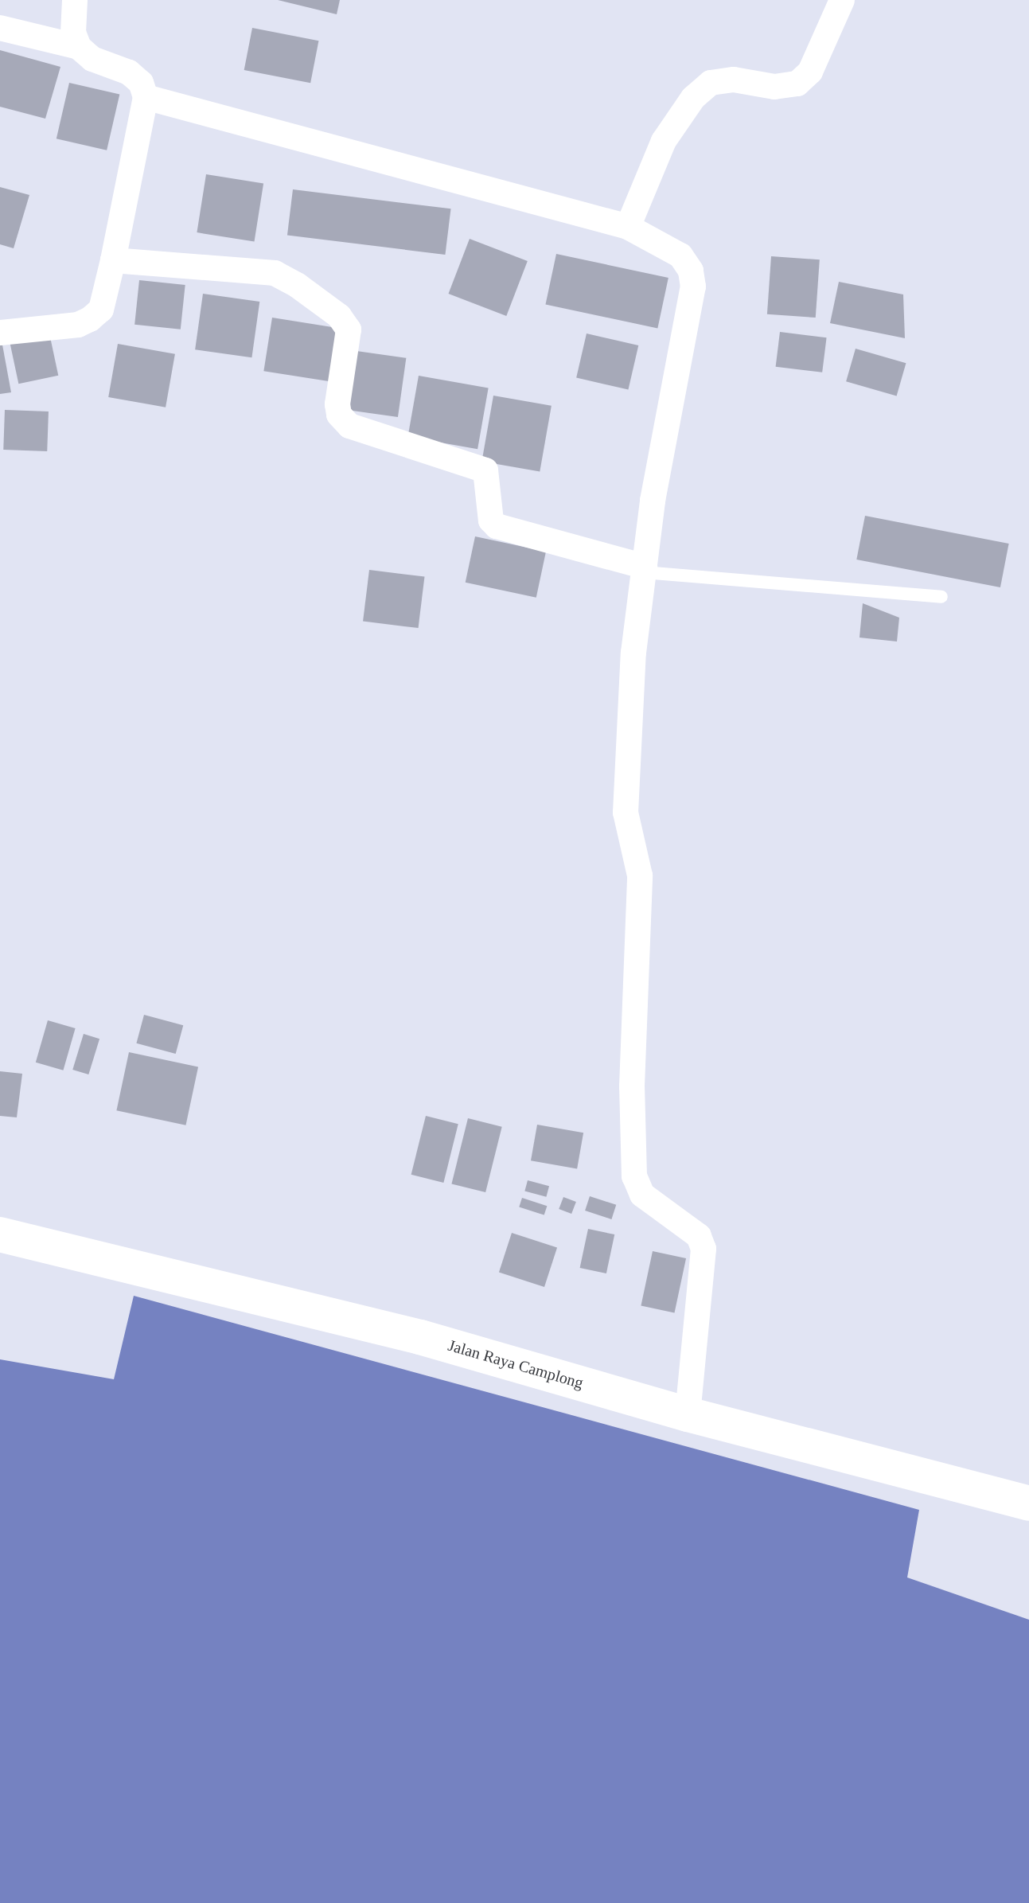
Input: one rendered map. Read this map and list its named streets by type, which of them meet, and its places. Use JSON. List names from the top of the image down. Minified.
{"streets":{"highway":["Jalan Raya Camplong"]}}
